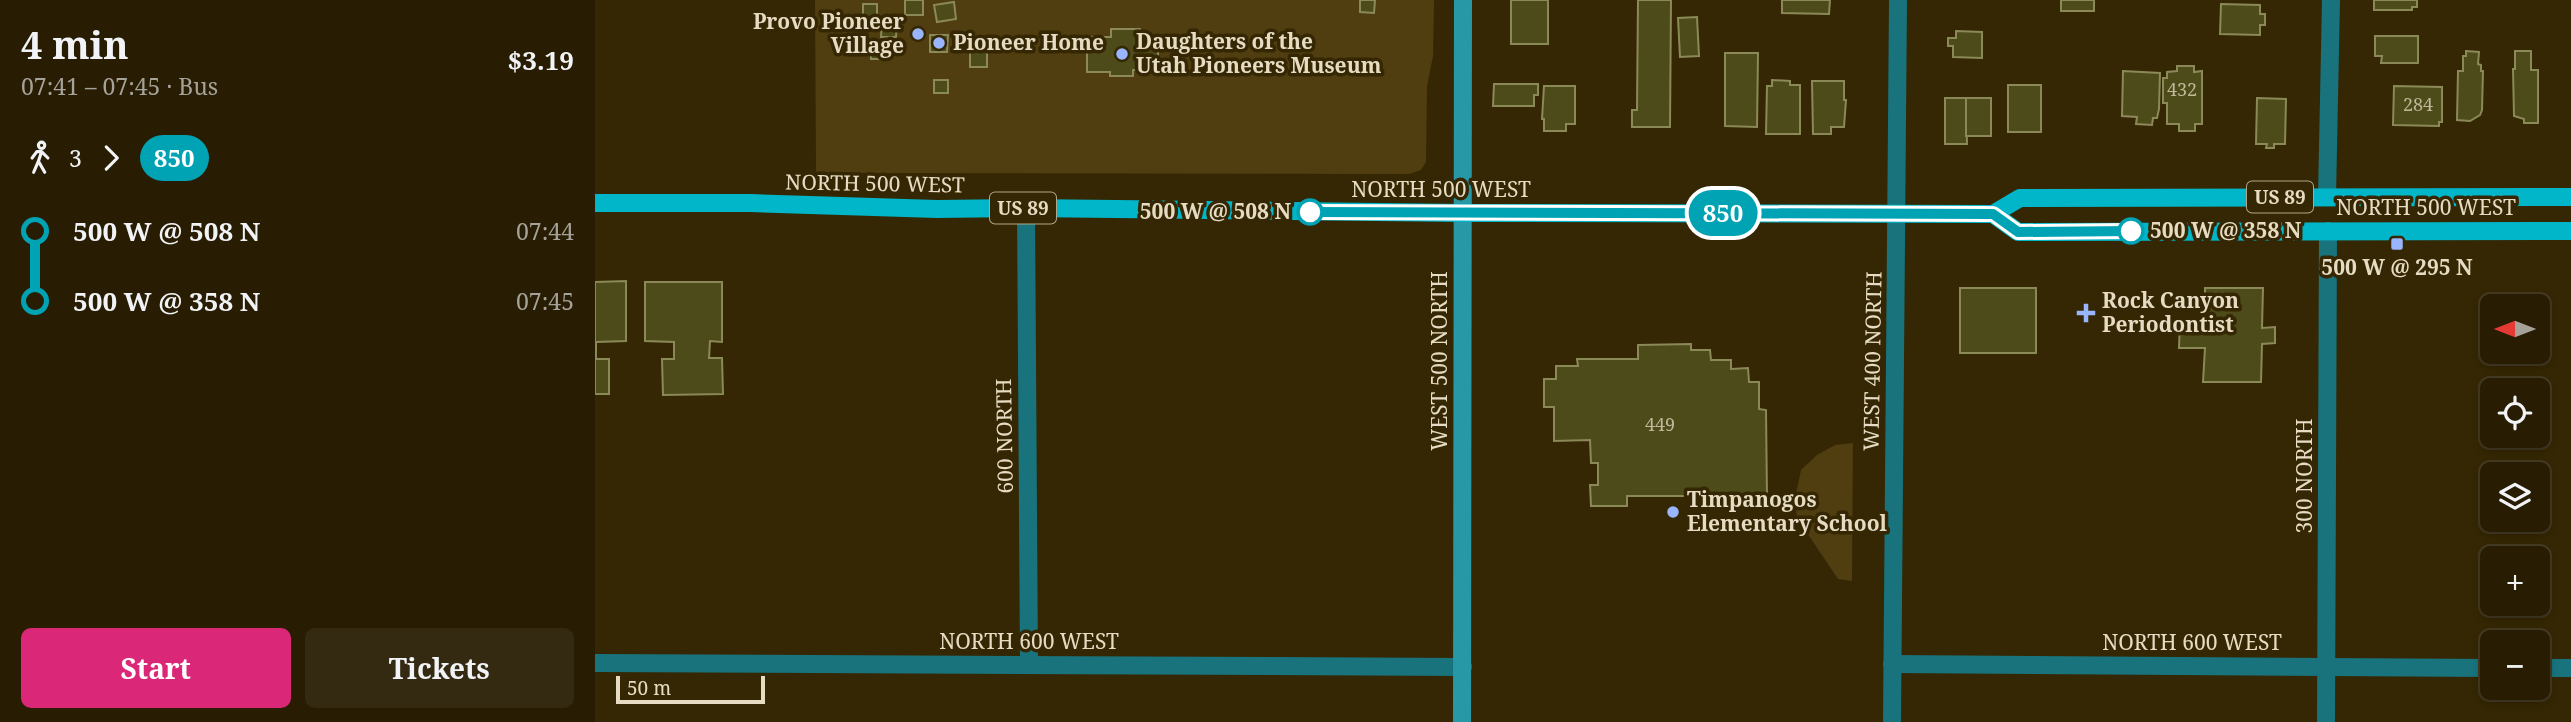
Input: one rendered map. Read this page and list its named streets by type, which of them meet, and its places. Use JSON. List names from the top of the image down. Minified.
{"streets":{"main road":["NORTH 500 WEST","US 89"],"street":["WEST 500 NORTH","WEST 400 NORTH","600 NORTH","300 NORTH","NORTH 600 WEST"]},"crossings":[["NORTH 500 WEST","WEST 500 NORTH"],["NORTH 500 WEST","WEST 400 NORTH"],["NORTH 500 WEST","600 NORTH"],["NORTH 500 WEST","300 NORTH"],["WEST 500 NORTH","NORTH 600 WEST"],["WEST 400 NORTH","NORTH 600 WEST"],["600 NORTH","NORTH 600 WEST"],["300 NORTH","NORTH 600 WEST"]],"places":{"other":["Provo Pioneer Village","Pioneer Home","Daughters of the Utah Pioneers Museum","500 W @ 508 N","500 W @ 358 N","Timpanogos Elementary School"],"transit":["500 W @ 295 N"],"health":["Rock Canyon Periodontist"]},"lines":["bus line 850"],"house_numbers":["432","284","449"],"scale_bar":"50 m","north":"left","page":{"heading":["4 min","07:41 – 07:45 · Bus","$3.19"],"on_map":"850","legs":["3","850"],"list":[{"name":"500 W @ 508 N","value":"07:44"},{"name":"500 W @ 358 N","value":"07:45"}],"map_buttons":["+","−"],"buttons":["Start","Tickets"],"scale":"50 m"}}
